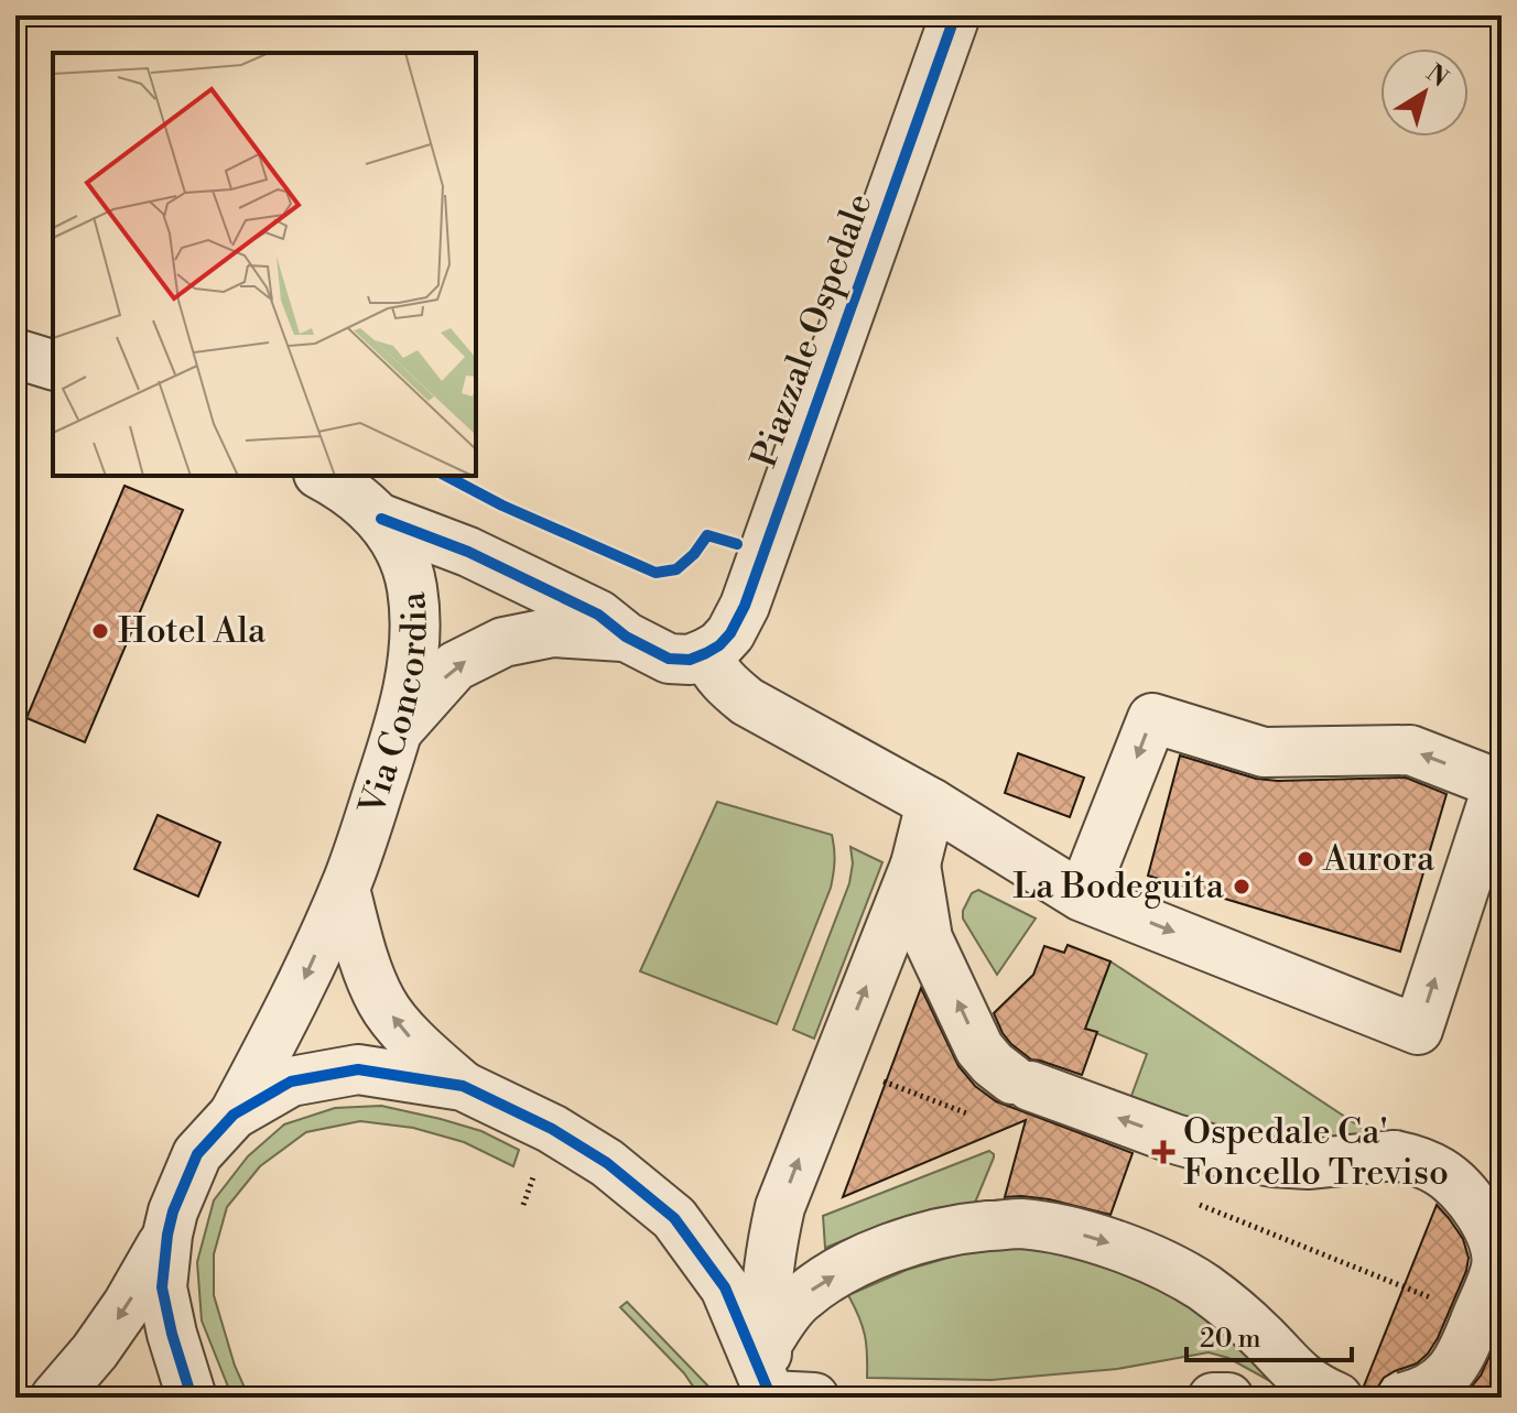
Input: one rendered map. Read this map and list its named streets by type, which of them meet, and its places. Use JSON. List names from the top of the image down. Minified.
{"streets":{"street":["Piazzale Ospedale","Via Concordia"]},"one_way":["Via Concordia"],"places":{"other":["Hotel Ala","Aurora","La Bodeguita"],"health":["Ospedale Ca' Foncello Treviso"]},"scale_bar":"20 m","north":"top right"}
